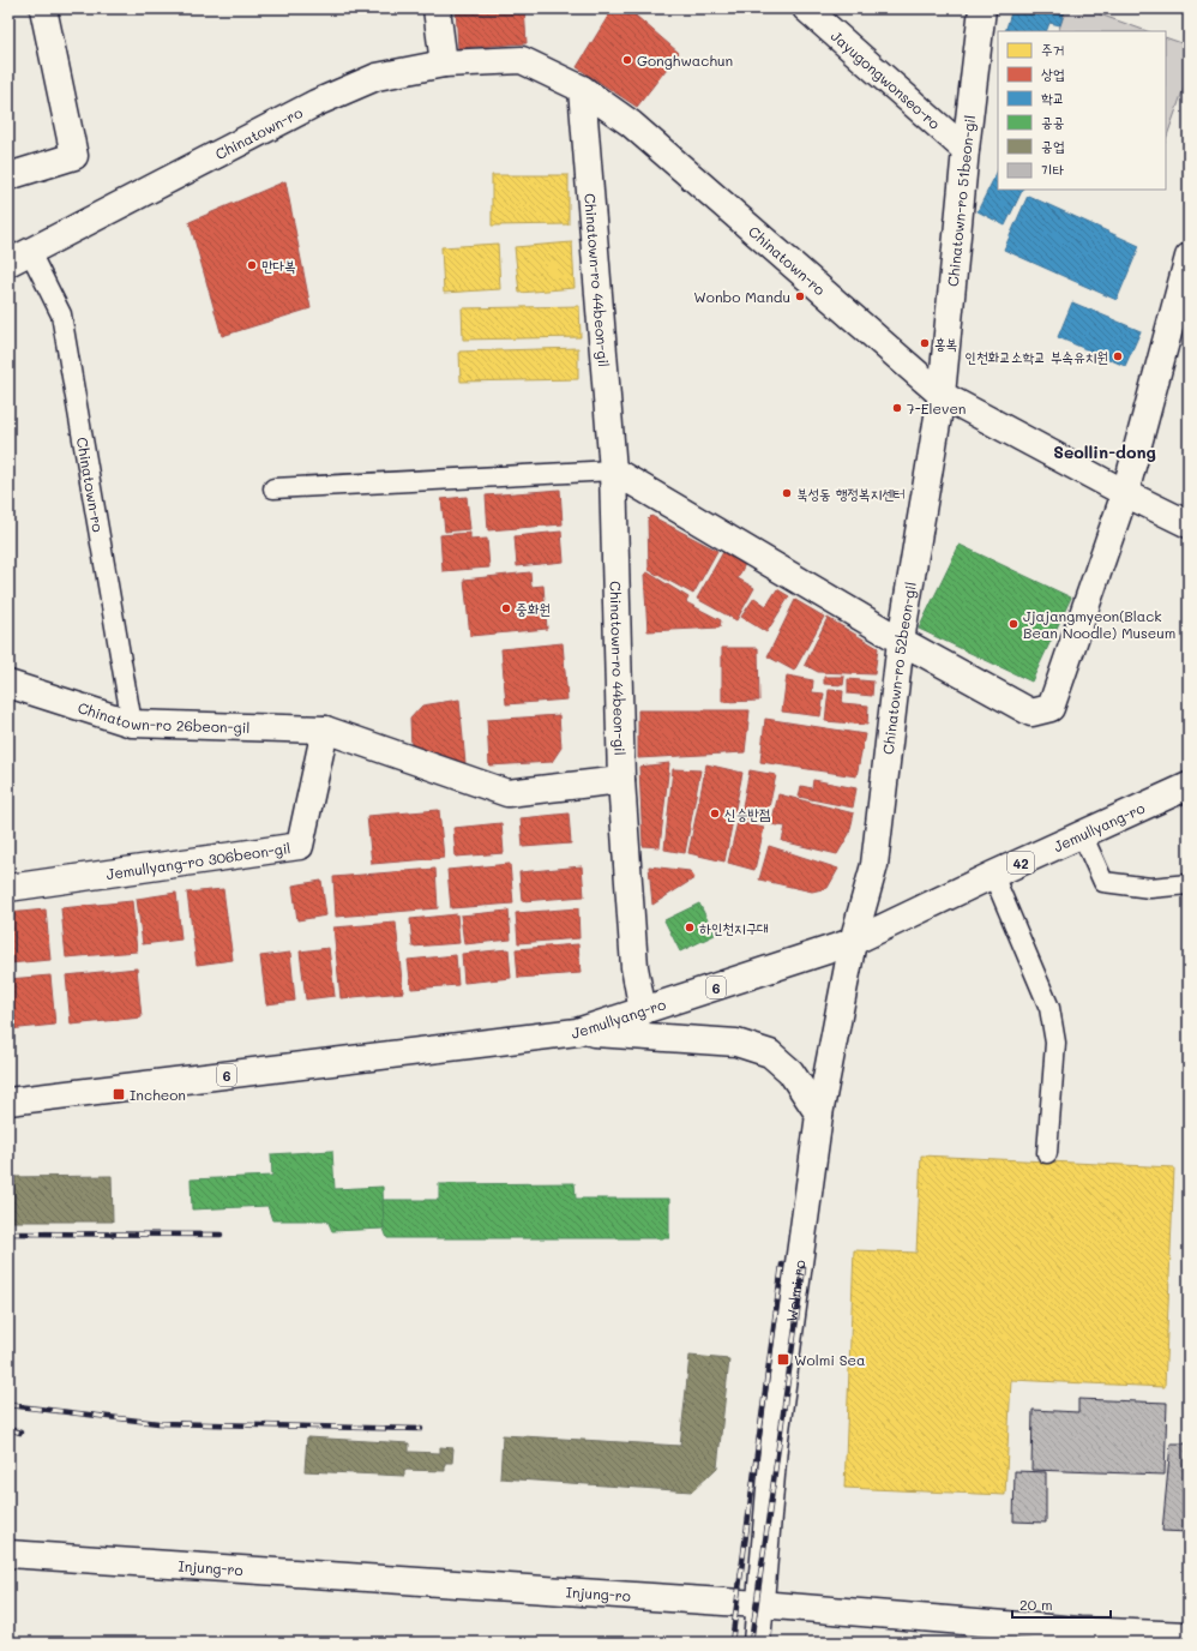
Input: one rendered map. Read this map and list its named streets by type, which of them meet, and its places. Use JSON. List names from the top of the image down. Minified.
{"streets":{"street":["Jayugongwonseo-ro","Chinatown-ro","Chinatown-ro 51beon-gil","Chinatown-ro 44beon-gil","Chinatown-ro 52beon-gil","Chinatown-ro 26beon-gil","Jemullyang-ro","Jemullyang-ro 306beon-gil","42","6","Wolmi-ro","Injung-ro"]},"crossings":[["Jayugongwonseo-ro","Chinatown-ro 51beon-gil"],["Chinatown-ro","Chinatown-ro 51beon-gil"],["Chinatown-ro","Chinatown-ro 44beon-gil"],["Chinatown-ro","Chinatown-ro 52beon-gil"],["Chinatown-ro","Chinatown-ro 26beon-gil"],["Chinatown-ro 51beon-gil","Chinatown-ro 52beon-gil"],["Chinatown-ro 44beon-gil","Jemullyang-ro"],["Chinatown-ro 52beon-gil","Jemullyang-ro"],["Chinatown-ro 52beon-gil","Wolmi-ro"],["Chinatown-ro 26beon-gil","Jemullyang-ro 306beon-gil"],["Jemullyang-ro","Wolmi-ro"],["Wolmi-ro","Injung-ro"]],"districts":["Seollin-dong"],"places":{"other":["Gonghwachun","만다복","Wonbo Mandu","홍복","인천화교소학교 부속유치원","7-Eleven","북성동 행정복지센터","중화원","Jjajangmyeon(Black Bean Noodle) Museum","신승반점","하인천지구대"],"transit":["Incheon","Wolmi Sea"]},"legend":["주거","상업","학교","공공","공업","기타"],"scale_bar":"20 m"}
